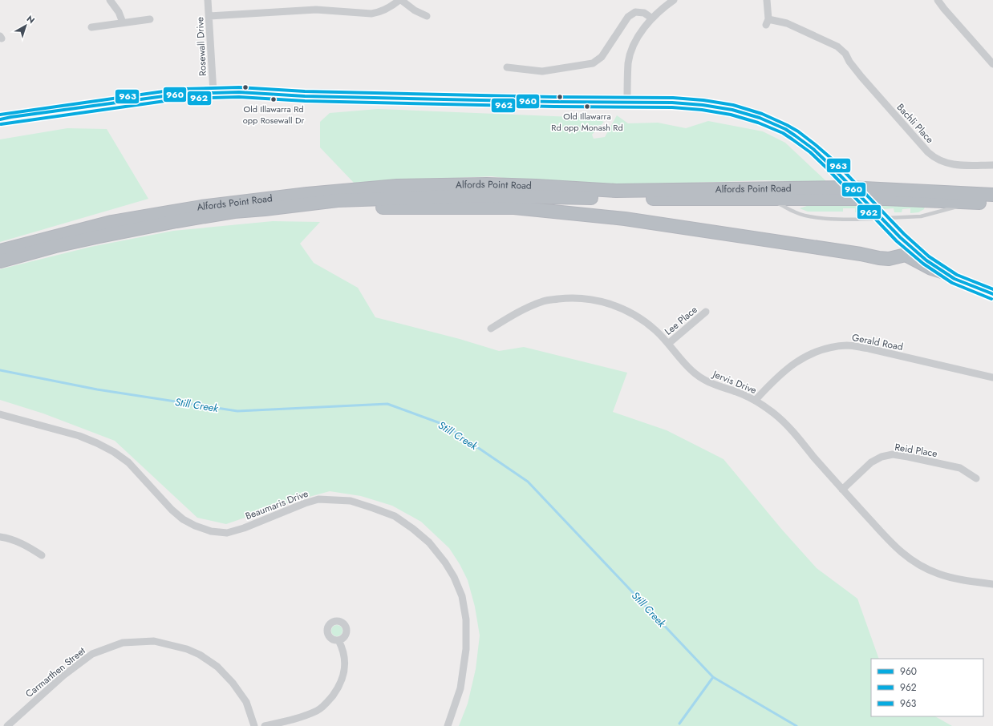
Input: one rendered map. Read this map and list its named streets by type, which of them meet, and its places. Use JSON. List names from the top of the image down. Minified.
{"streets":{"highway":["Alfords Point Road"],"street":["Rosewall Drive","Bachli Place","Lee Place","Gerald Road","Jervis Drive","Reid Place","Beaumaris Drive","Carmarthen Street"]},"crossings":[["Lee Place","Jervis Drive"],["Gerald Road","Jervis Drive"],["Jervis Drive","Reid Place"]],"water":["Still Creek"],"places":["Old Illawarra Rd opp Rosewall Dr","Old Illawarra Rd opp Monash Rd"],"lines":["transit line 963","transit line 960","transit line 962"],"legend":["960","962","963"],"north":"top right"}
